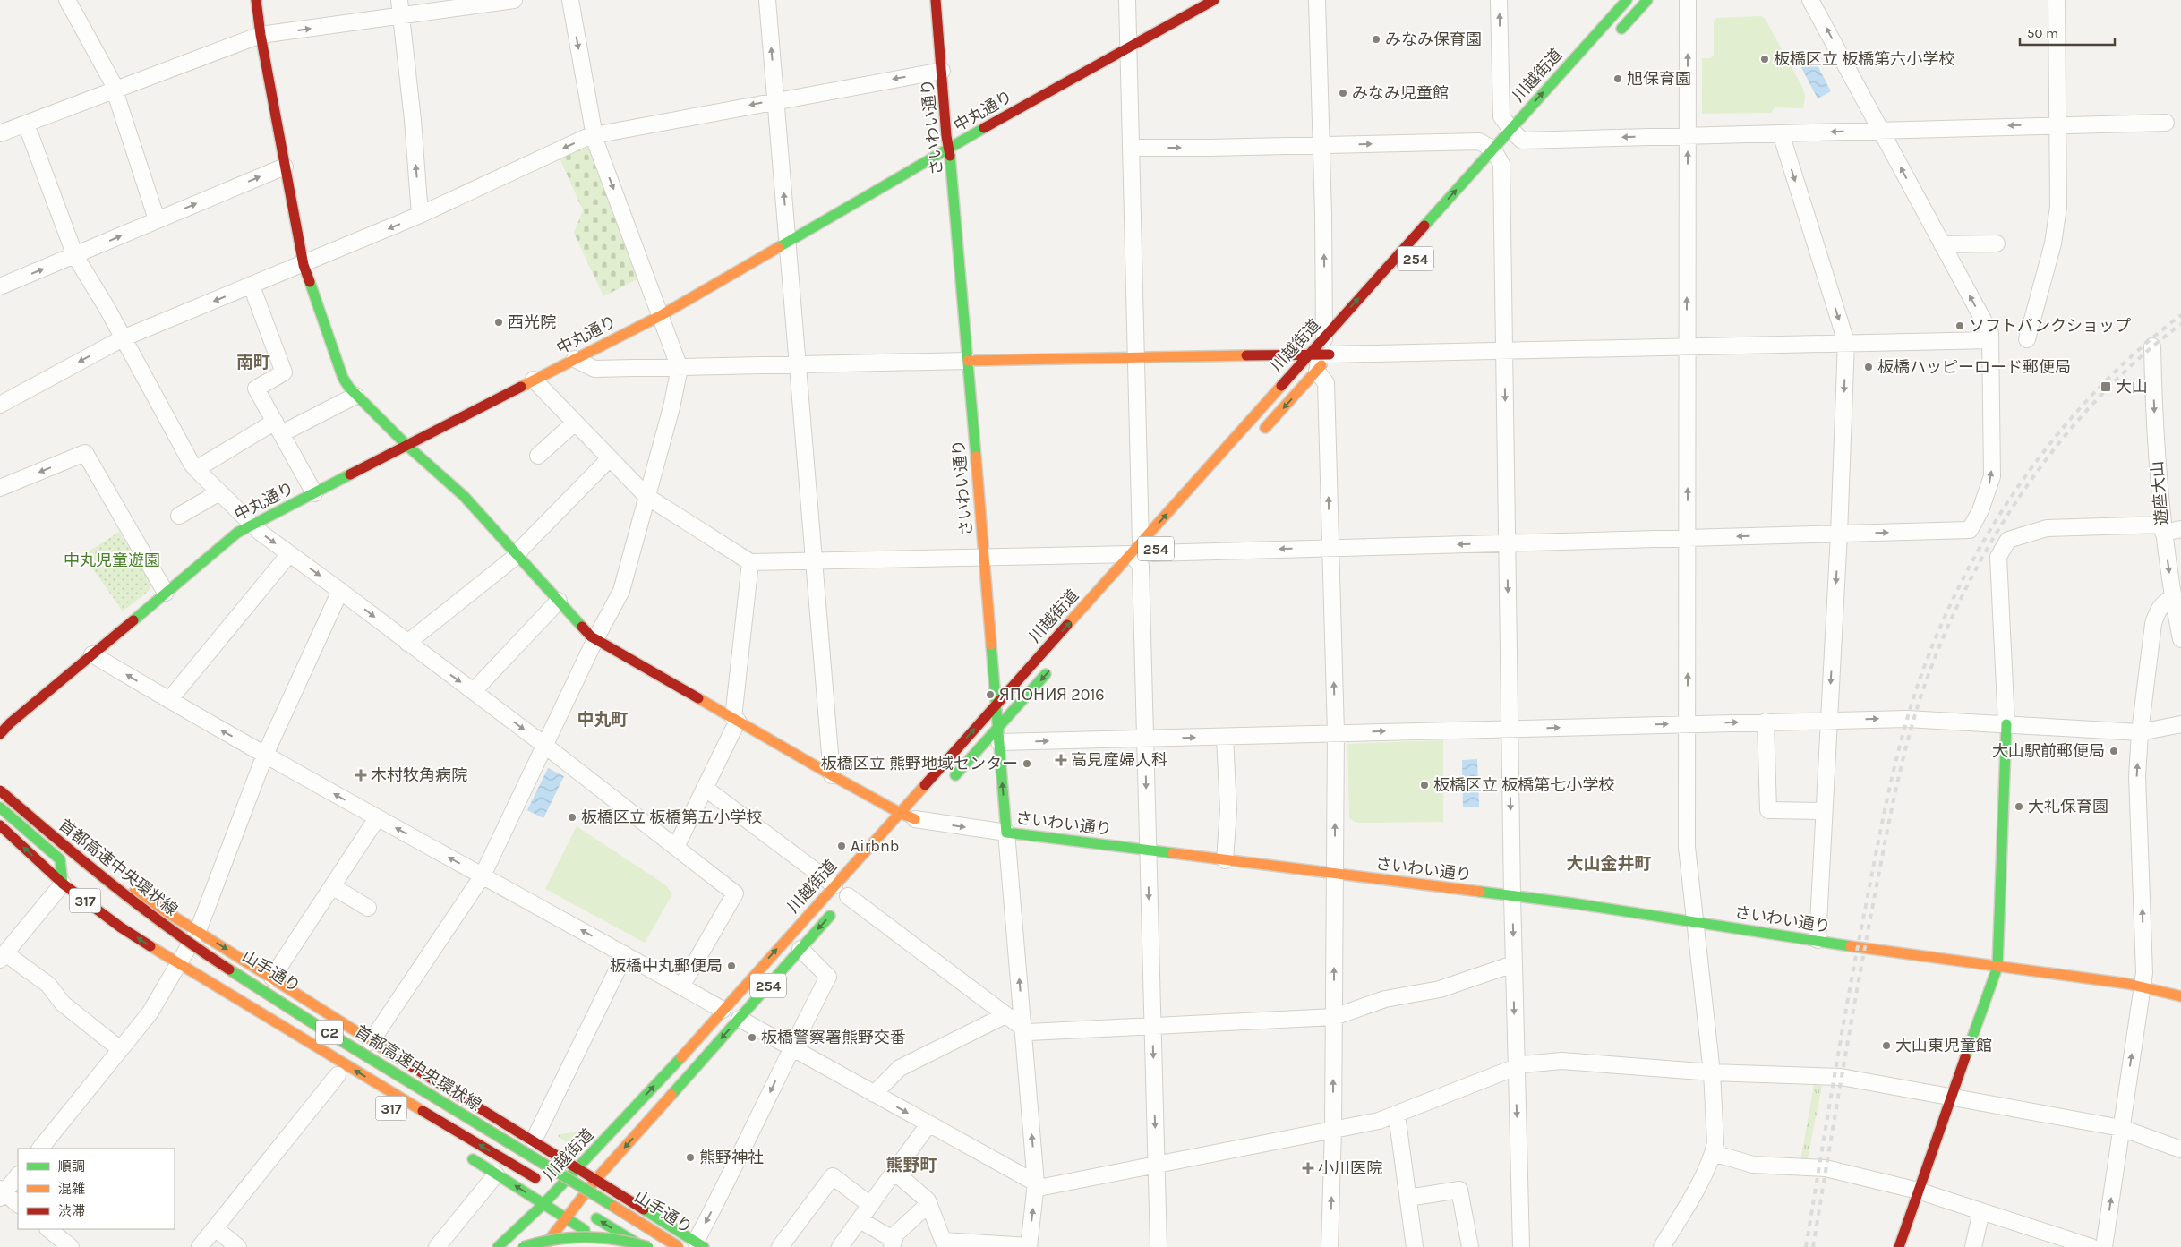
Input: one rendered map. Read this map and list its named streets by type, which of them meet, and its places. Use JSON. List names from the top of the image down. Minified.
{"streets":{"main road":["川越街道","中丸通り","さいわい通り","254","首都高速中央環状線","317","山手通り","C2"],"street":["遊座大山"]},"crossings":[["川越街道","さいわい通り"],["川越街道","317"],["中丸通り","さいわい通り"],["317","山手通り"]],"one_way":["遊座大山"],"districts":["南町","中丸町","大山金井町","熊野町"],"parks":["中丸児童遊園"],"places":{"other":["みなみ保育園","板橋区立 板橋第六小学校","旭保育園","みなみ児童館","西光院","ソフトバンクショップ","板橋ハッピーロード郵便局","ЯПОНИЯ 2016","大山駅前郵便局","板橋区立 熊野地域センター","板橋区立 板橋第七小学校","大礼保育園","板橋区立 板橋第五小学校","Airbnb","板橋中丸郵便局","板橋警察署熊野交番","大山東児童館","熊野神社"],"transit":["大山"],"health":["高見産婦人科","木村牧角病院","小川医院"]},"legend":["順調","混雑","渋滞"],"scale_bar":"50 m"}
